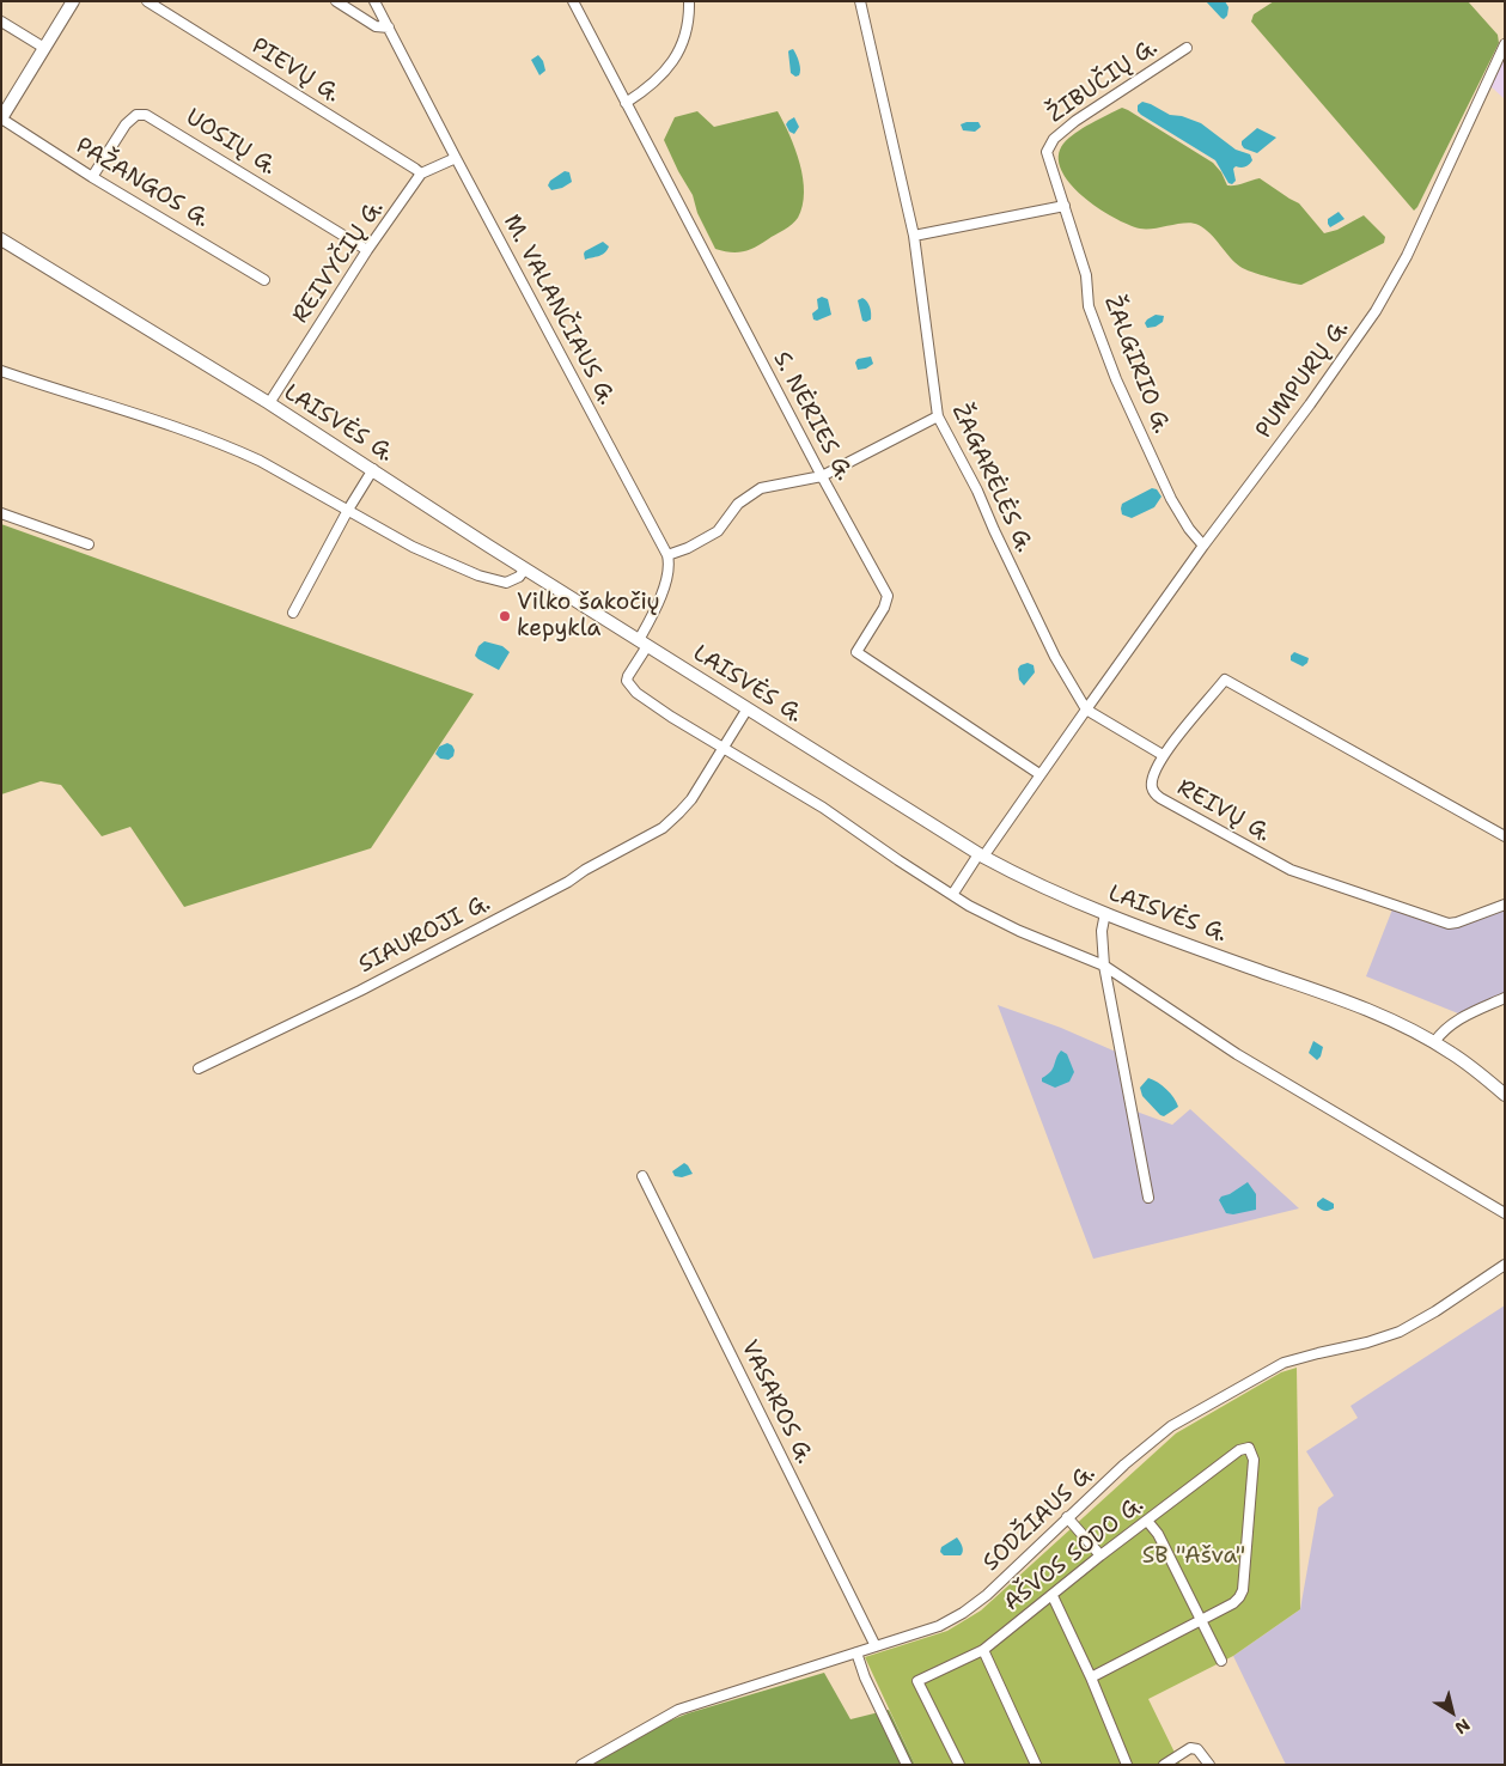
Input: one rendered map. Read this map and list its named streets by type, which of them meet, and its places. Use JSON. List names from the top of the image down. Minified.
{"streets":{"main road":["LAISVĖS G."],"street":["PIEVŲ G.","ŽIBUČIŲ G.","UOSIŲ G.","PAŽANGOS G.","REIVYČIŲ G.","M. VALANČIAUS G.","ŽALGIRIO G.","PUMPURŲ G.","S. NĖRIES G.","ŽAGARĖLĖS G.","REIVŲ G.","SIAUROJI G.","VASAROS G.","SODŽIAUS G.","AŠVOS SODO G."]},"crossings":[["PIEVŲ G.","REIVYČIŲ G."],["ŽIBUČIŲ G.","ŽALGIRIO G."],["UOSIŲ G.","PAŽANGOS G."],["UOSIŲ G.","REIVYČIŲ G."],["REIVYČIŲ G.","LAISVĖS G."],["ŽALGIRIO G.","PUMPURŲ G."],["PUMPURŲ G.","ŽAGARĖLĖS G."],["LAISVĖS G.","SIAUROJI G."],["VASAROS G.","SODŽIAUS G."]],"parks":["SB \"Ašva\""],"places":["Vilko šakočių kepykla"],"north":"bottom right"}
